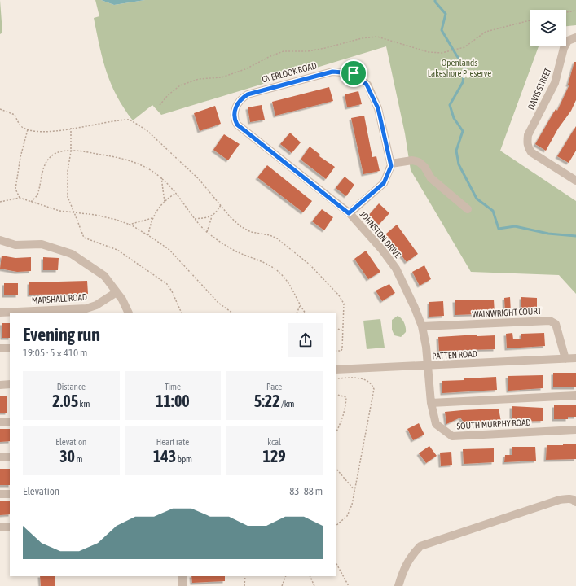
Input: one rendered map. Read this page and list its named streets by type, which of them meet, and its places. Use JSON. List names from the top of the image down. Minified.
{"streets":{"street":["OVERLOOK ROAD","DAVIS STREET","JOHNSTON DRIVE","MARSHALL ROAD","WAINWRIGHT COURT","PATTEN ROAD","SOUTH MURPHY ROAD"]},"crossings":[["OVERLOOK ROAD","JOHNSTON DRIVE"],["JOHNSTON DRIVE","WAINWRIGHT COURT"],["JOHNSTON DRIVE","PATTEN ROAD"],["JOHNSTON DRIVE","SOUTH MURPHY ROAD"],["WAINWRIGHT COURT","PATTEN ROAD"],["PATTEN ROAD","SOUTH MURPHY ROAD"]],"parks":["Openlands Lakeshore Preserve"],"page":{"heading":["Evening run","19:05 · 5 × 410 m"],"stats":[["Distance","2.05 km"],["Time","11:00"],["Pace","5:22 /km"],["Elevation","30 m"],["Heart rate","143 bpm"],["kcal","129"]],"chart":["Elevation","83–88 m"]}}
